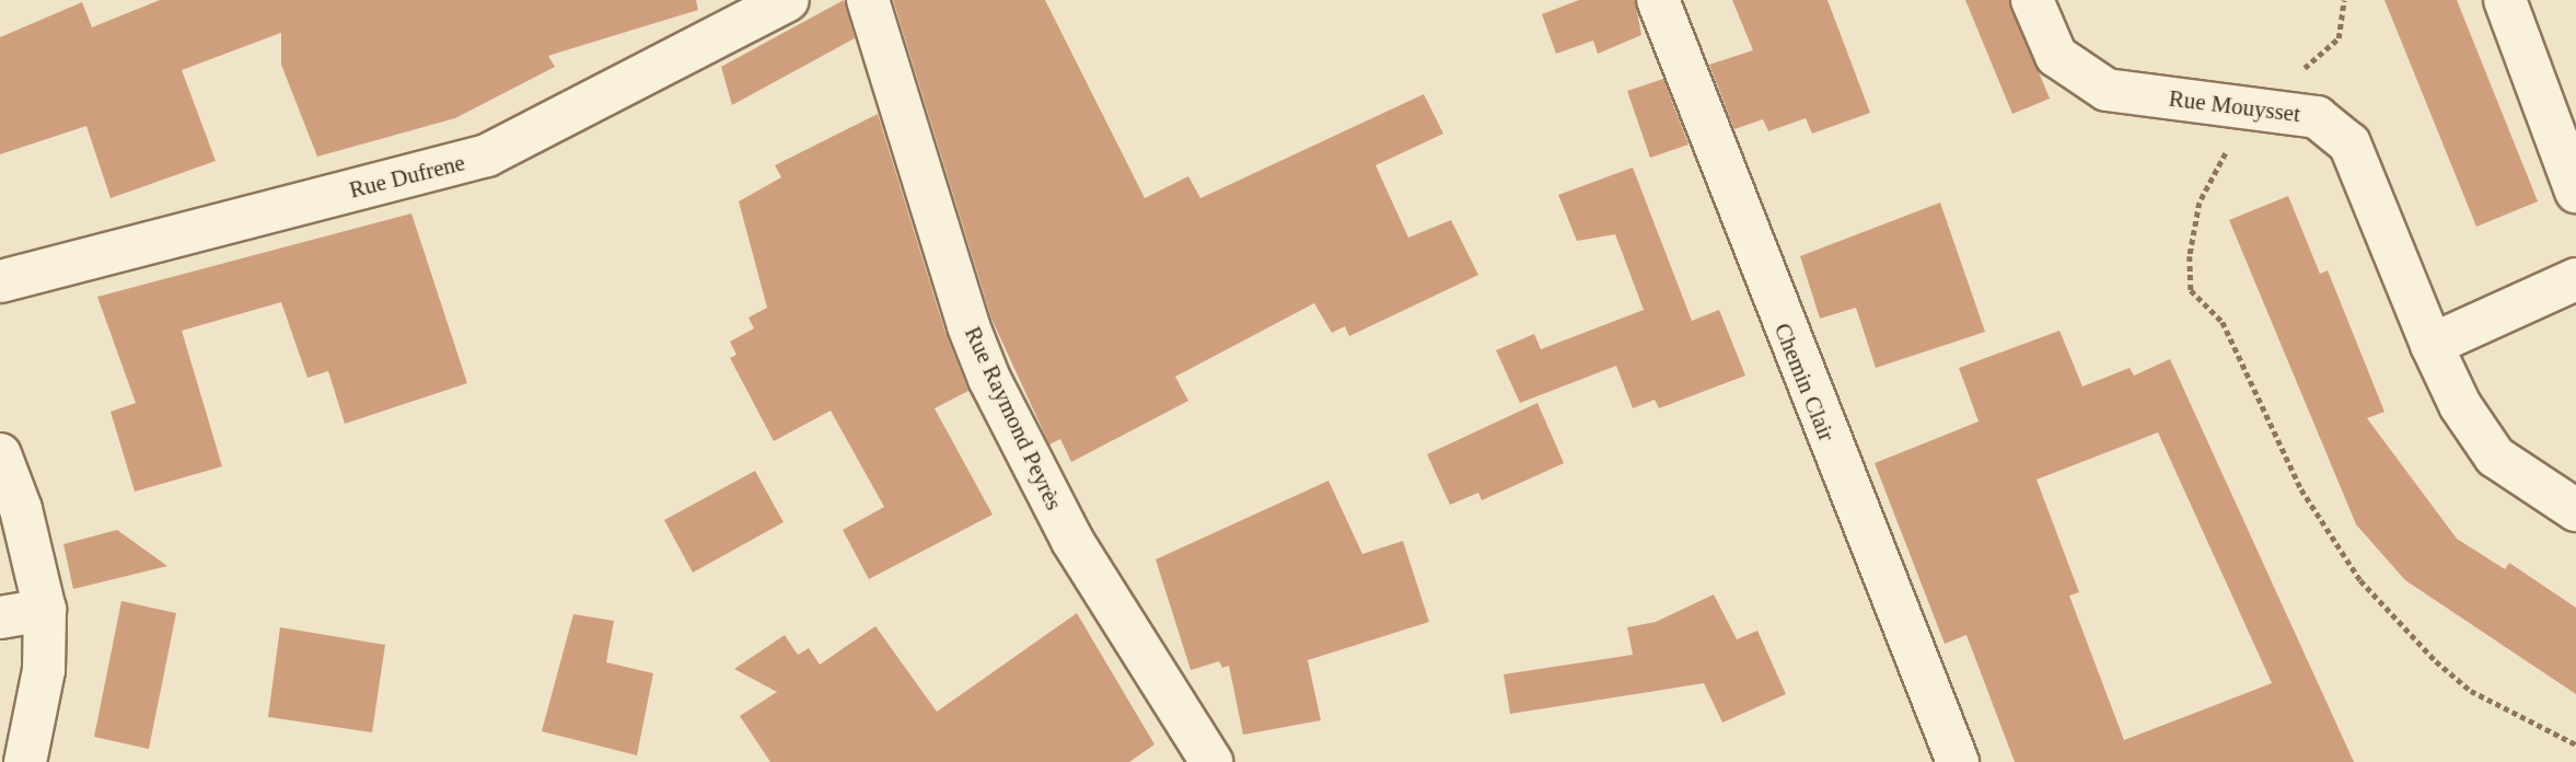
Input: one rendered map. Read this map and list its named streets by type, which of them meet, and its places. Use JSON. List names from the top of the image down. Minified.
{"streets":{"street":["Rue Mouysset","Rue Dufrene","Chemin Clair","Rue Raymond Peyrès"]}}
